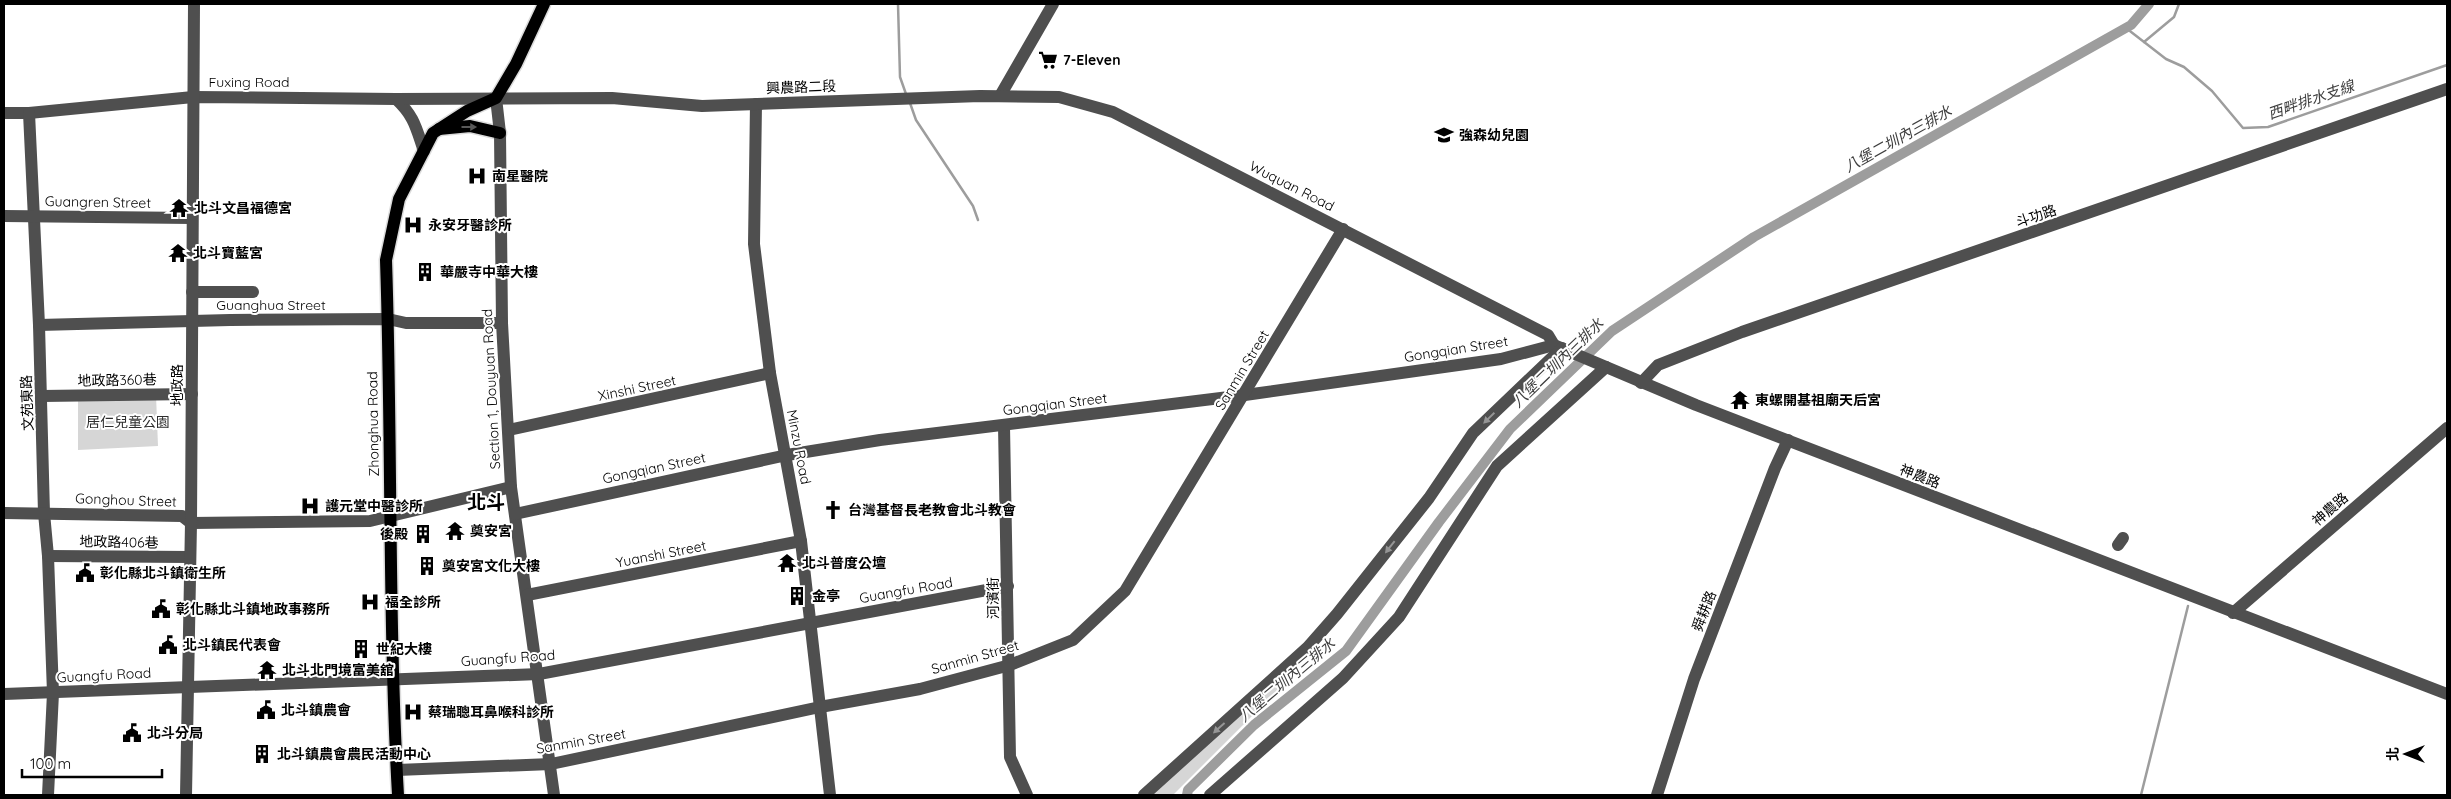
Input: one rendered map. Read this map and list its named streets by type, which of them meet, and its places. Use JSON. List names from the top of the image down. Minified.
{"streets":{"main road":["Zhonghua Road"],"street":["Fuxing Road","興農路二段","Wuquan Road","Guangren Street","斗功路","Guanghua Street","Gongqian Street","Sanmin Street","地政路360巷","地政路","Xinshi Street","Section 1, Douyuan Road","文苑東路","Minzu Road","神農路","Gonghou Street","地政路406巷","Yuanshi Street","Guangfu Road","河濱街","舜耕路"]},"crossings":[["Fuxing Road","興農路二段"],["Fuxing Road","地政路"],["Fuxing Road","Section 1, Douyuan Road"],["Fuxing Road","文苑東路"],["Fuxing Road","Zhonghua Road"],["興農路二段","Wuquan Road"],["興農路二段","Section 1, Douyuan Road"],["興農路二段","Zhonghua Road"],["興農路二段","Minzu Road"],["Wuquan Road","Gongqian Street"],["Wuquan Road","Sanmin Street"],["Guangren Street","地政路"],["Guangren Street","文苑東路"],["斗功路","神農路"],["Guanghua Street","地政路"],["Guanghua Street","Section 1, Douyuan Road"],["Guanghua Street","文苑東路"],["Guanghua Street","Zhonghua Road"],["Gongqian Street","Sanmin Street"],["Gongqian Street","Section 1, Douyuan Road"],["Gongqian Street","Minzu Road"],["Gongqian Street","河濱街"],["Sanmin Street","Section 1, Douyuan Road"],["Sanmin Street","Zhonghua Road"],["Sanmin Street","Minzu Road"],["Sanmin Street","河濱街"],["地政路360巷","地政路"],["地政路360巷","文苑東路"],["地政路","Gonghou Street"],["地政路","地政路406巷"],["地政路","Guangfu Road"],["Xinshi Street","Section 1, Douyuan Road"],["Xinshi Street","Minzu Road"],["Section 1, Douyuan Road","Zhonghua Road"],["Section 1, Douyuan Road","Gonghou Street"],["Section 1, Douyuan Road","Yuanshi Street"],["Section 1, Douyuan Road","Guangfu Road"],["文苑東路","Gonghou Street"],["文苑東路","地政路406巷"],["文苑東路","Guangfu Road"],["Zhonghua Road","Gonghou Street"],["Zhonghua Road","Guangfu Road"],["Minzu Road","Yuanshi Street"],["Minzu Road","Guangfu Road"],["神農路","舜耕路"],["Guangfu Road","河濱街"]],"districts":["北斗"],"water":["西畔排水支線","八堡二圳內三排水"],"parks":["居仁兒童公園"],"places":{"supermarket":["7-Eleven"],"school or university":["強森幼兒園"],"hospital":["南星醫院","永安牙醫診所","護元堂中醫診所","福全診所","蔡瑞聰耳鼻喉科診所"],"temple":["北斗文昌福德宮","北斗寶藍宮","東螺開基祖廟天后宮","奠安宮","北斗普度公壇","北斗北門境富美舘"],"building":["華嚴寺中華大樓","後殿","奠安宮文化大樓","金亭","世紀大樓","北斗鎮農會農民活動中心"],"church":["台灣基督長老教會北斗教會"],"public building":["彰化縣北斗鎮衛生所","彰化縣北斗鎮地政事務所","北斗鎮民代表會","北斗鎮農會","北斗分局"]},"scale_bar":"100 m","north":"left"}
